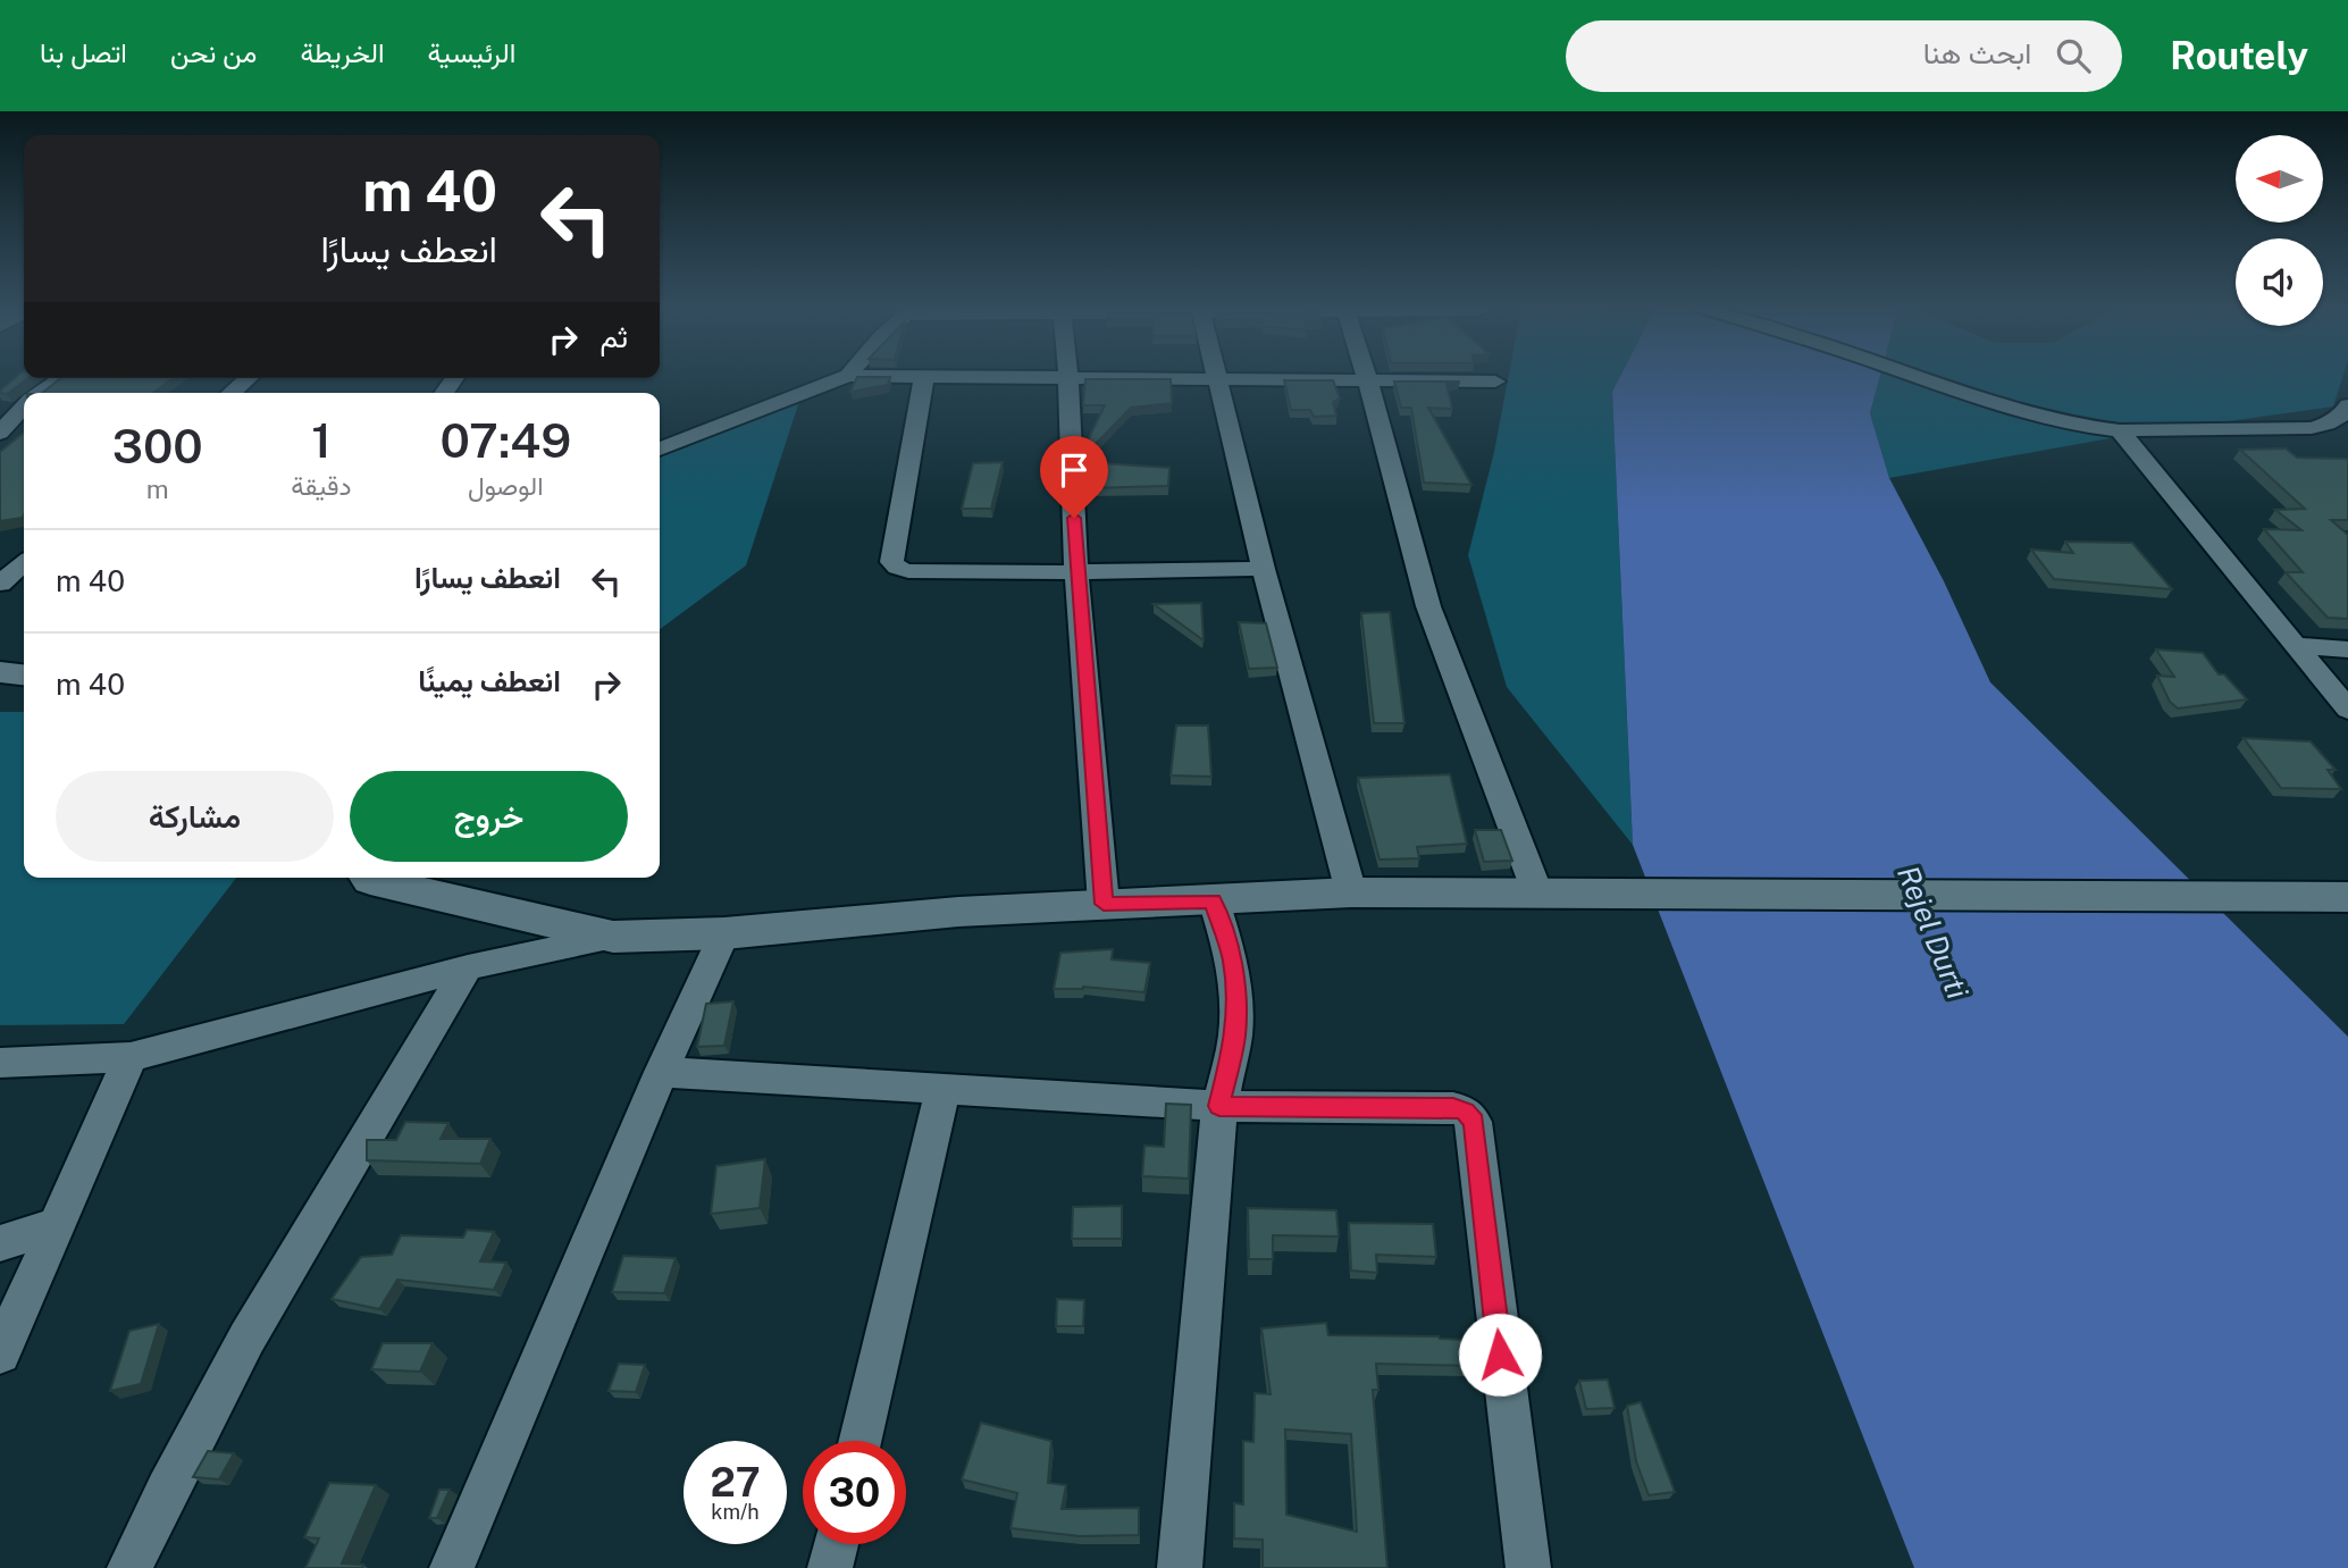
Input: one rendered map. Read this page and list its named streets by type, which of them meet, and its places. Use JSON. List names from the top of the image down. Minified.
{"water":["Rejel Durti"],"north":"left","page":{"header":"Routely","search":"ابحث هنا","nav":["الرئيسية","الخريطة","من نحن","اتصل بنا"],"turn":["40 m","انعطف يسارًا"],"then":"ثم","eta":["07:49","الوصول","1","دقيقة","300","m"],"list":[{"name":"انعطف يسارًا","value":"40 m"},{"name":"انعطف يمينًا","value":"40 m"}],"buttons":["خروج","مشاركة"],"speed":"27 km/h","limit":"30"}}
